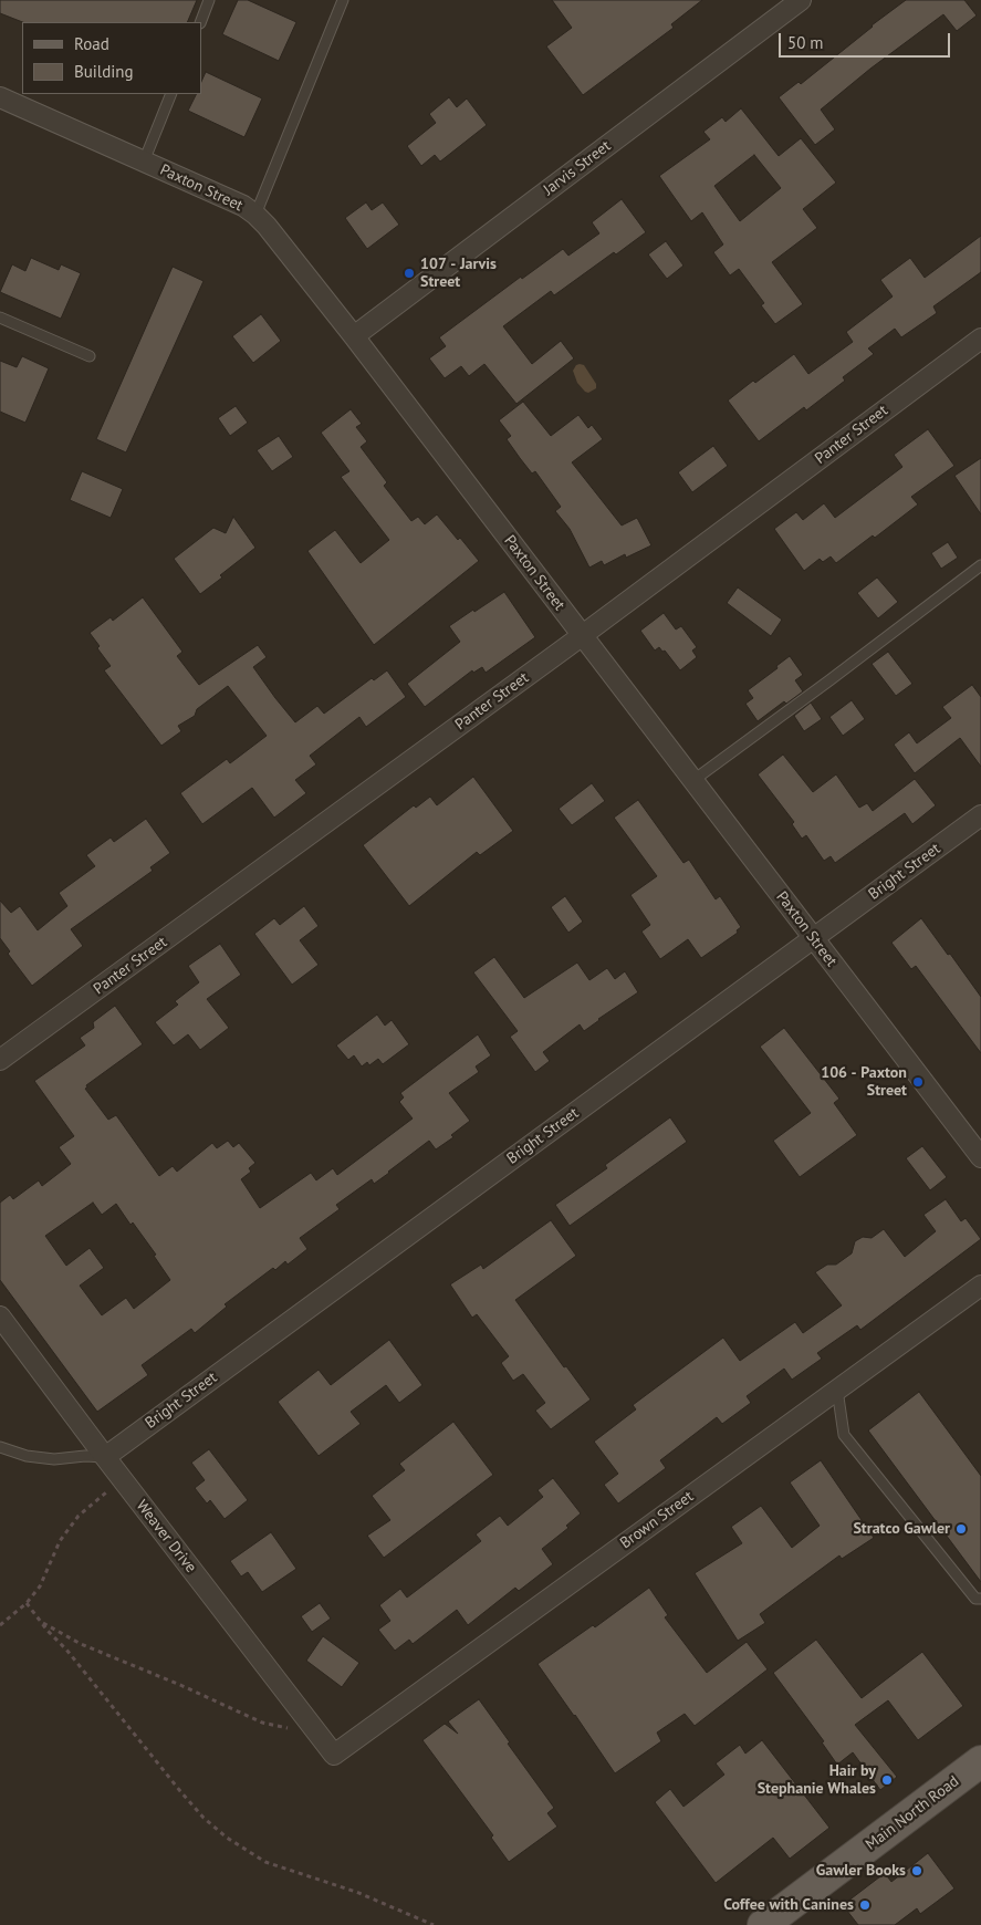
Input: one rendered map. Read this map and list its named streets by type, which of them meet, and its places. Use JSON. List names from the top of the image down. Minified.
{"streets":{"main road":["Main North Road"],"street":["Jarvis Street","Paxton Street","Panter Street","Bright Street","Brown Street","Weaver Drive"]},"crossings":[["Jarvis Street","Paxton Street"],["Paxton Street","Panter Street"],["Paxton Street","Bright Street"],["Bright Street","Weaver Drive"],["Brown Street","Weaver Drive"]],"places":["107 - Jarvis Street","106 - Paxton Street","Stratco Gawler","Hair by Stephanie Whales","Gawler Books","Coffee with Canines"],"legend":["Road","Building"],"scale_bar":"50 m"}
